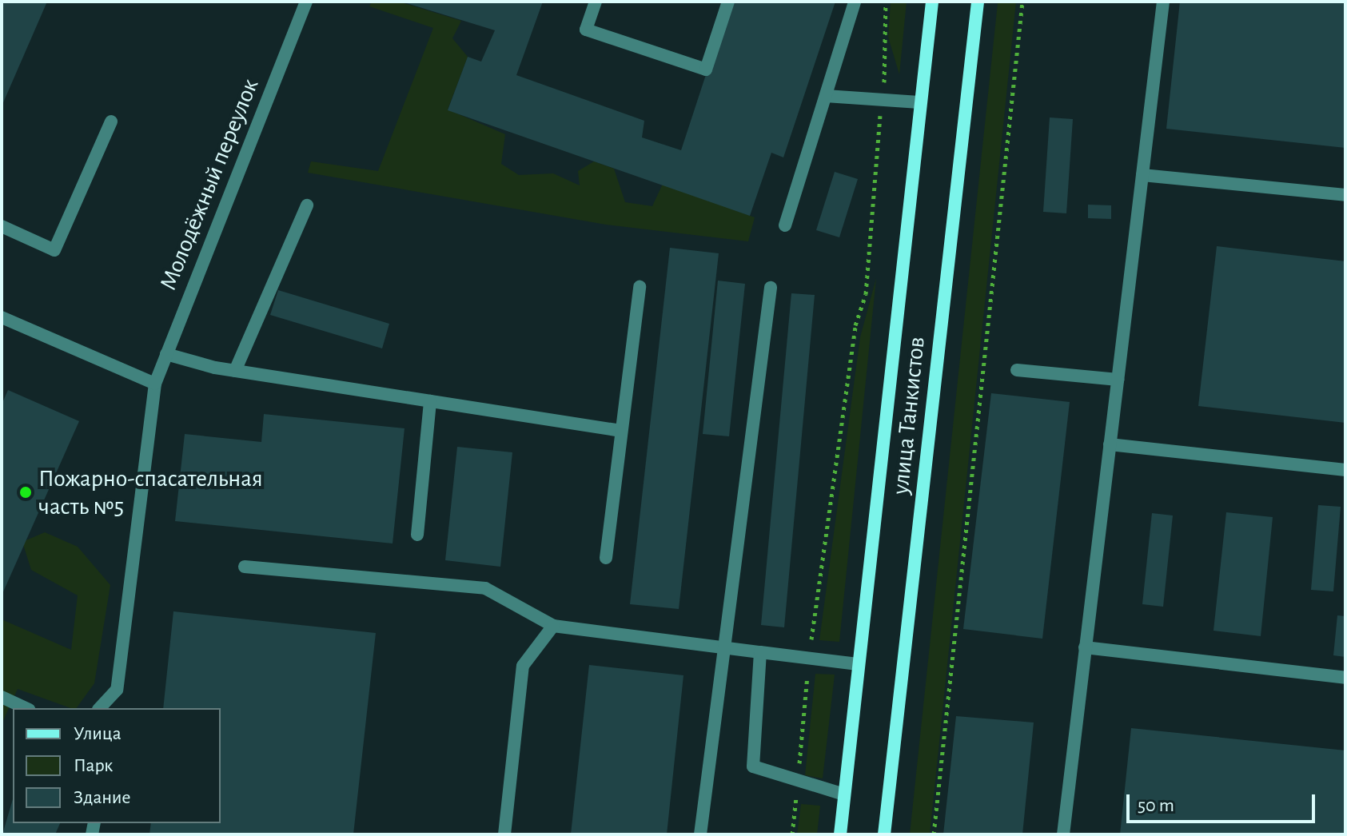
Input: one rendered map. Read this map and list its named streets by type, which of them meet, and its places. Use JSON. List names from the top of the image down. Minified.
{"streets":{"main road":["улица Танкистов"],"street":["Молодёжный переулок"]},"places":["Пожарно-спасательная часть №5"],"legend":["Улица","Парк","Здание"],"scale_bar":"50 m"}
